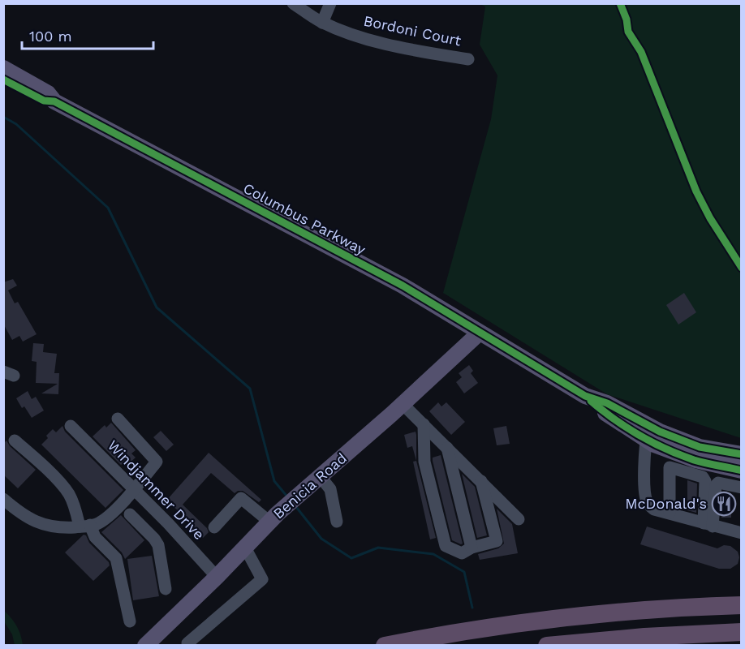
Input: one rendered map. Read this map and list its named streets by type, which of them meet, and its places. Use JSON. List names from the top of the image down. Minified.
{"streets":{"main road":["Columbus Parkway","Benicia Road"],"street":["Bordoni Court","Windjammer Drive"]},"crossings":[["Columbus Parkway","Benicia Road"],["Benicia Road","Windjammer Drive"]],"places":{"restaurant":["McDonald's"]},"scale_bar":"100 m"}
